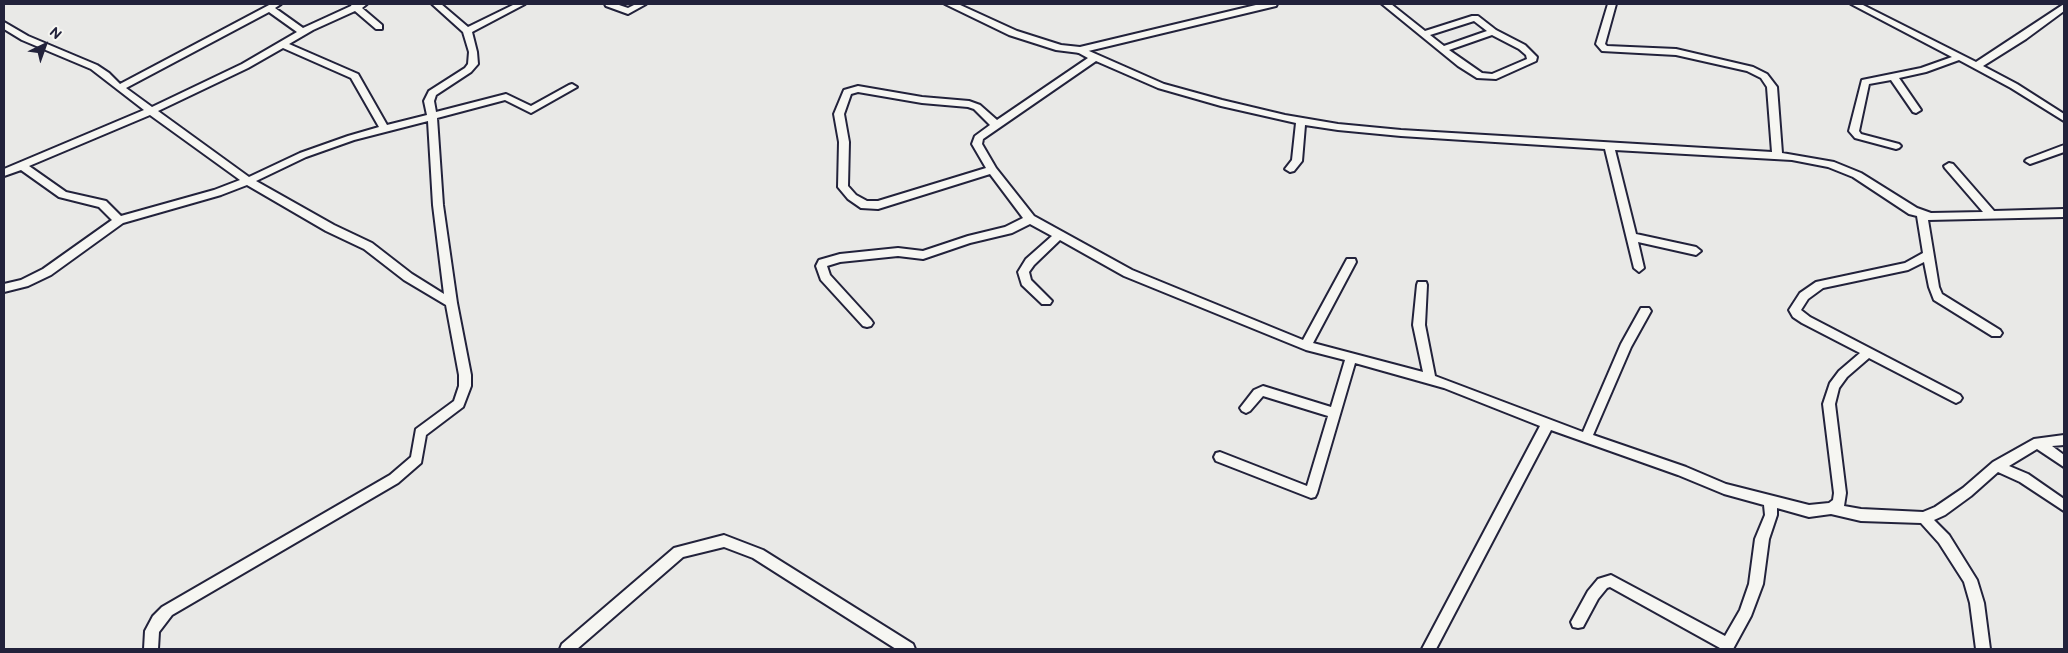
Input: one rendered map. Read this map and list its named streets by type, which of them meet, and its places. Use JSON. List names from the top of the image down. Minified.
{"north":"top right"}
